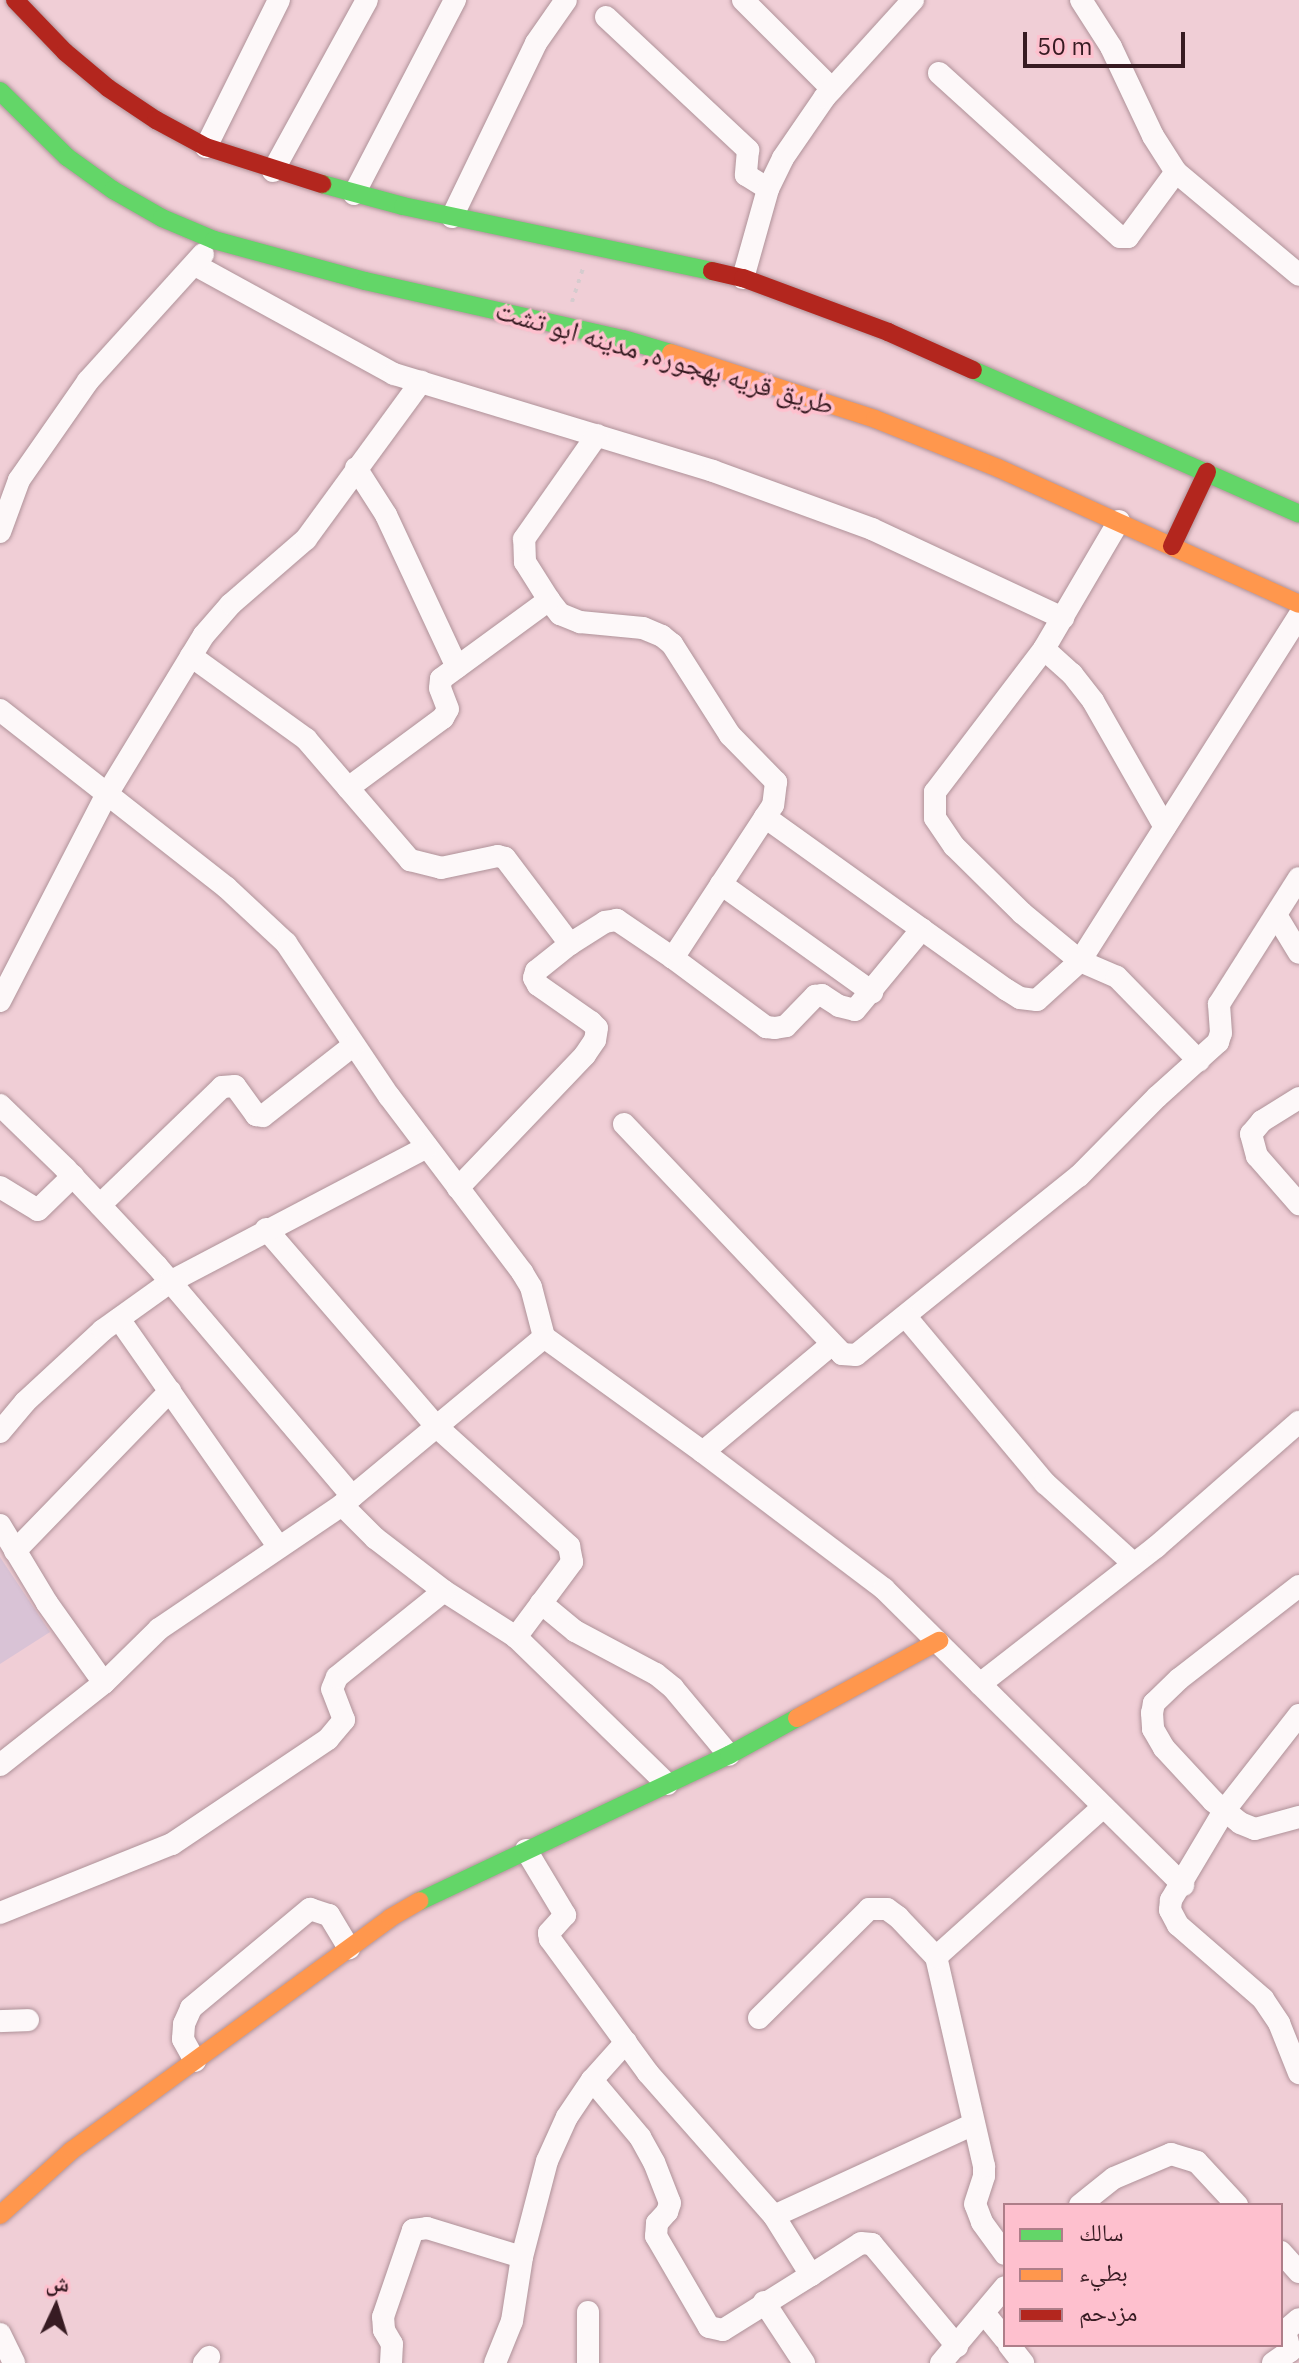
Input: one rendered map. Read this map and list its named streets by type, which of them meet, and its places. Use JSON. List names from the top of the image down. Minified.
{"streets":{"street":["طريق قريه بهجوره, مدينه ابو تشت"]},"legend":["سالك","بطيء","مزدحم"],"scale_bar":"50 m","north":"top"}
